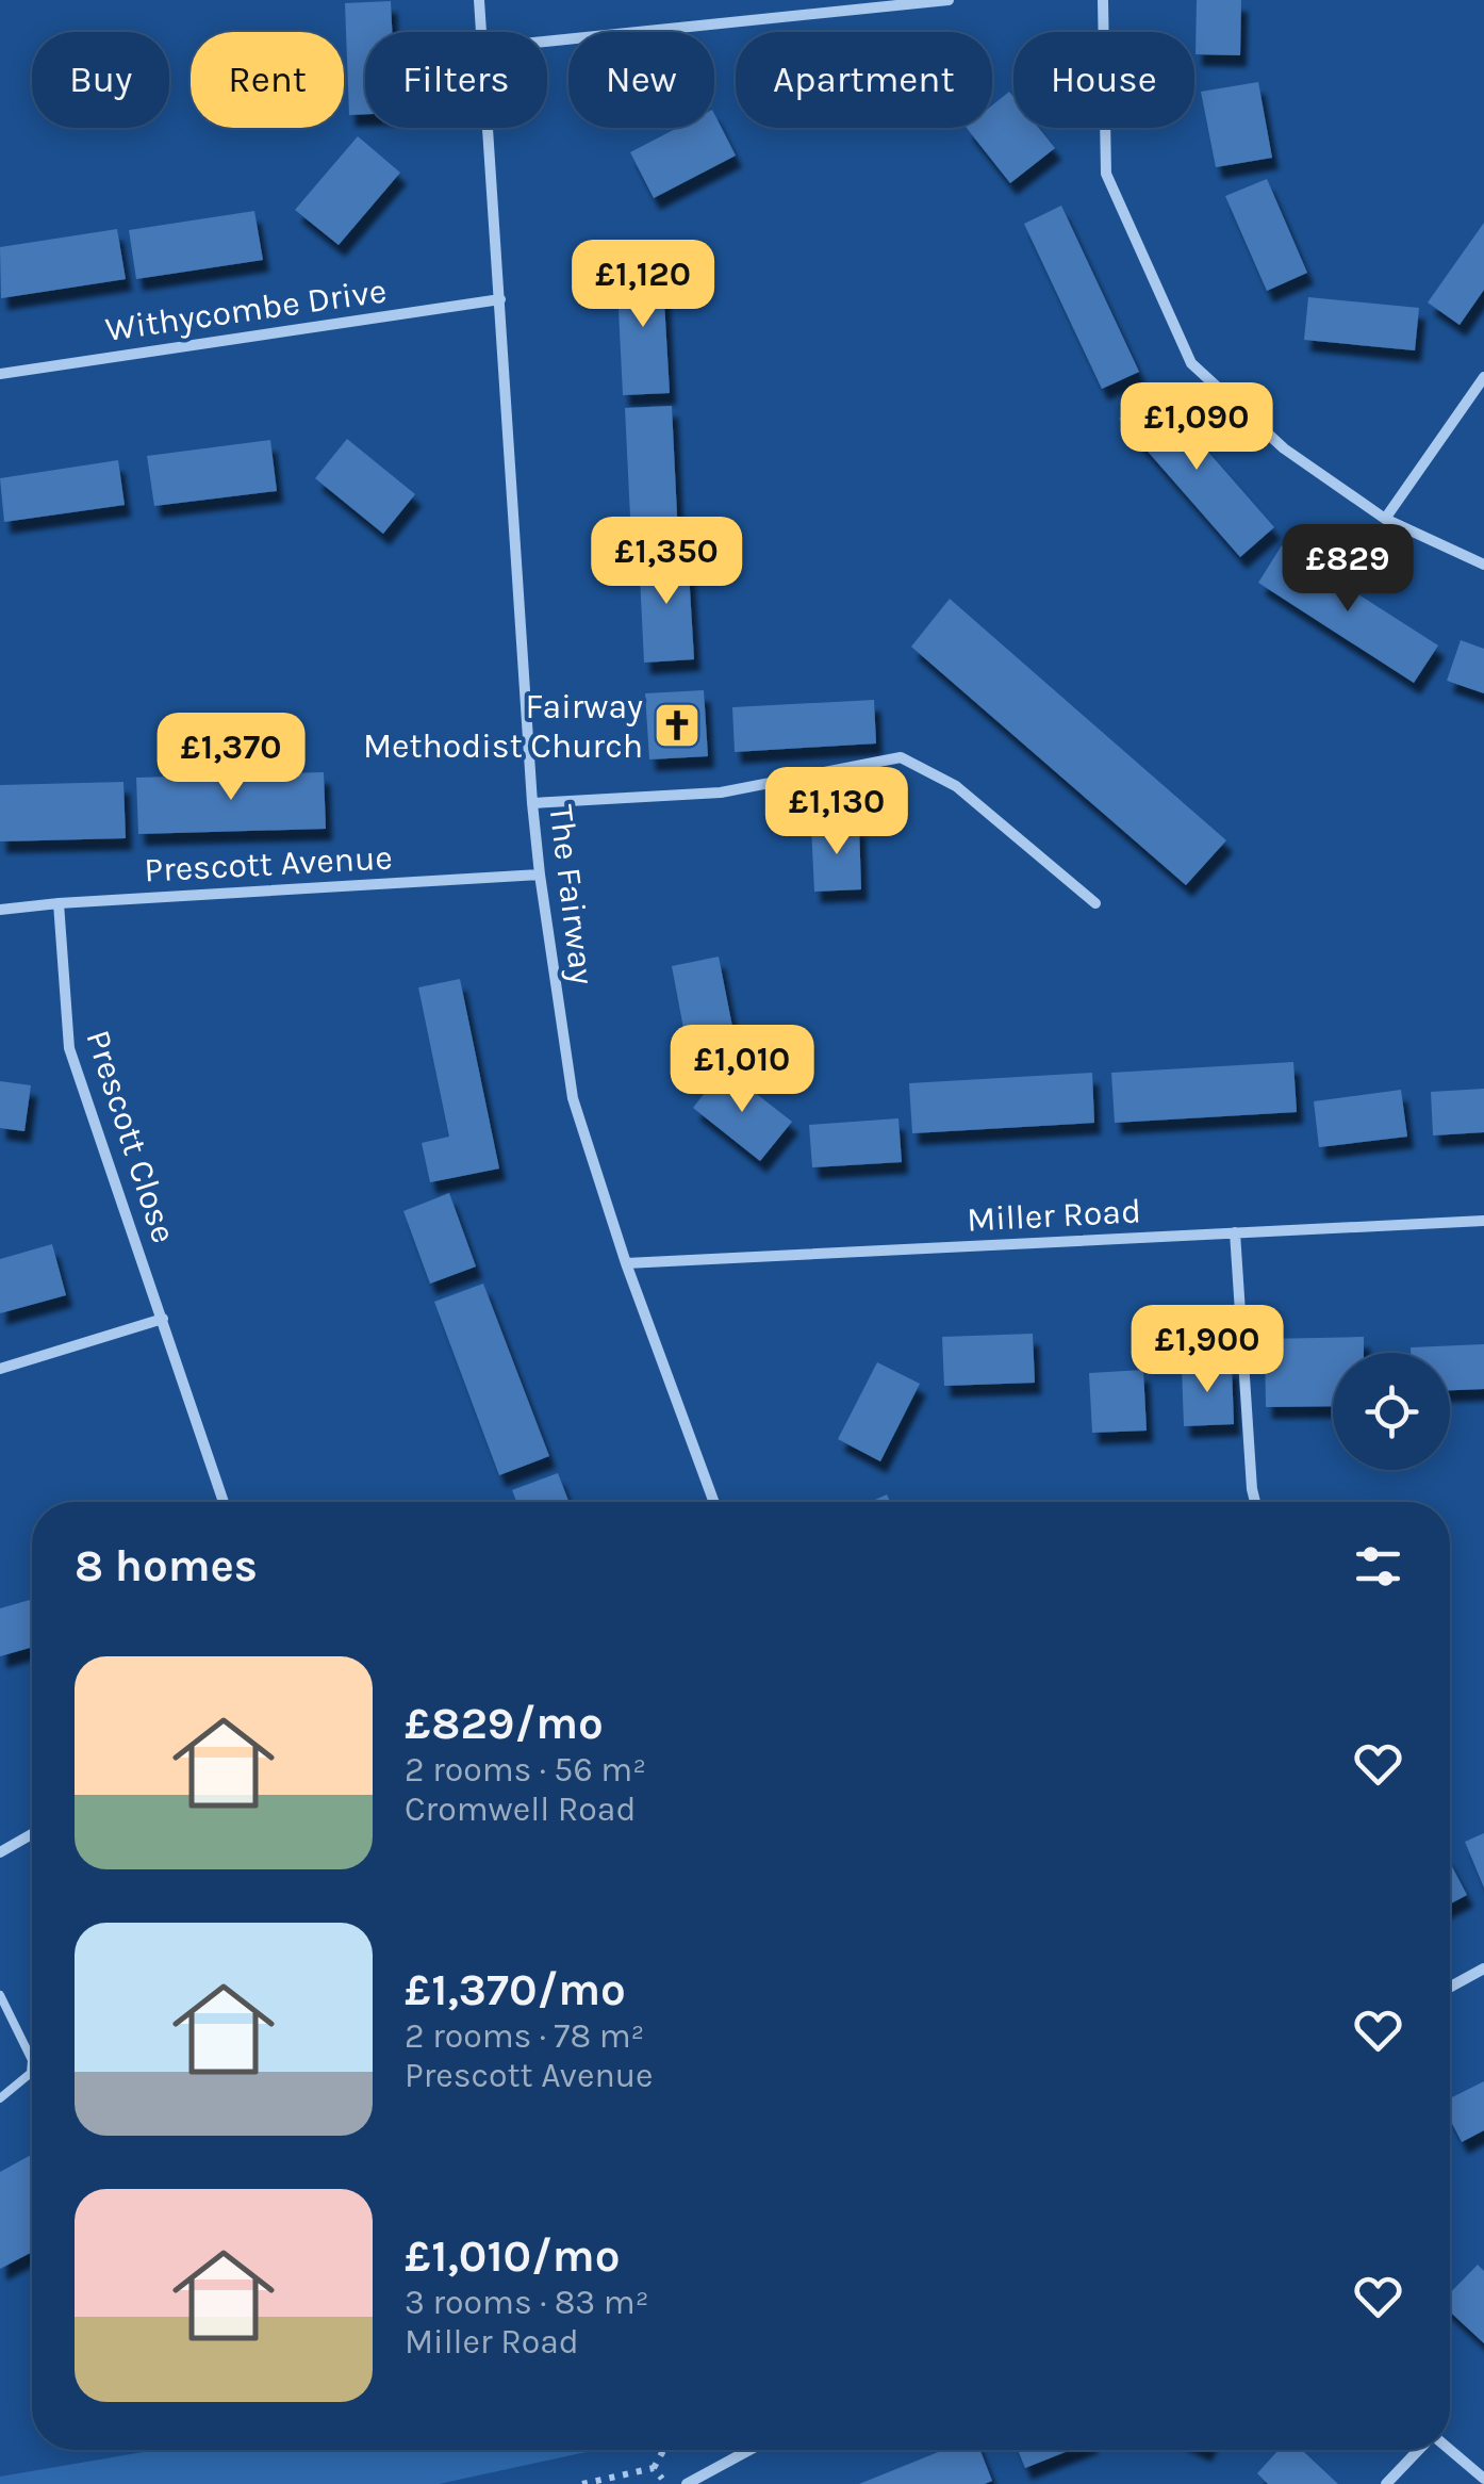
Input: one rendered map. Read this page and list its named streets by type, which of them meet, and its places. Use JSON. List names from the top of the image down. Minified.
{"streets":{"street":["Withycombe Drive","Prescott Avenue","The Fairway","Prescott Close","Miller Road"]},"crossings":[["Withycombe Drive","The Fairway"],["Prescott Avenue","The Fairway"],["Prescott Avenue","Prescott Close"],["The Fairway","Miller Road"]],"places":{"church":["Fairway Methodist Church"]},"page":{"chip":["Buy","Rent","Filters","New","Apartment","House"],"price":["£1,120","£1,090","£1,350","£829","£1,370","£1,130","£1,010","£1,900"],"heading":"8 homes","list":[{"name":"£829/mo","note":"2 rooms · 56 m² · Cromwell Road"},{"name":"£1,370/mo","note":"2 rooms · 78 m² · Prescott Avenue"},{"name":"£1,010/mo","note":"3 rooms · 83 m² · Miller Road"}]}}
